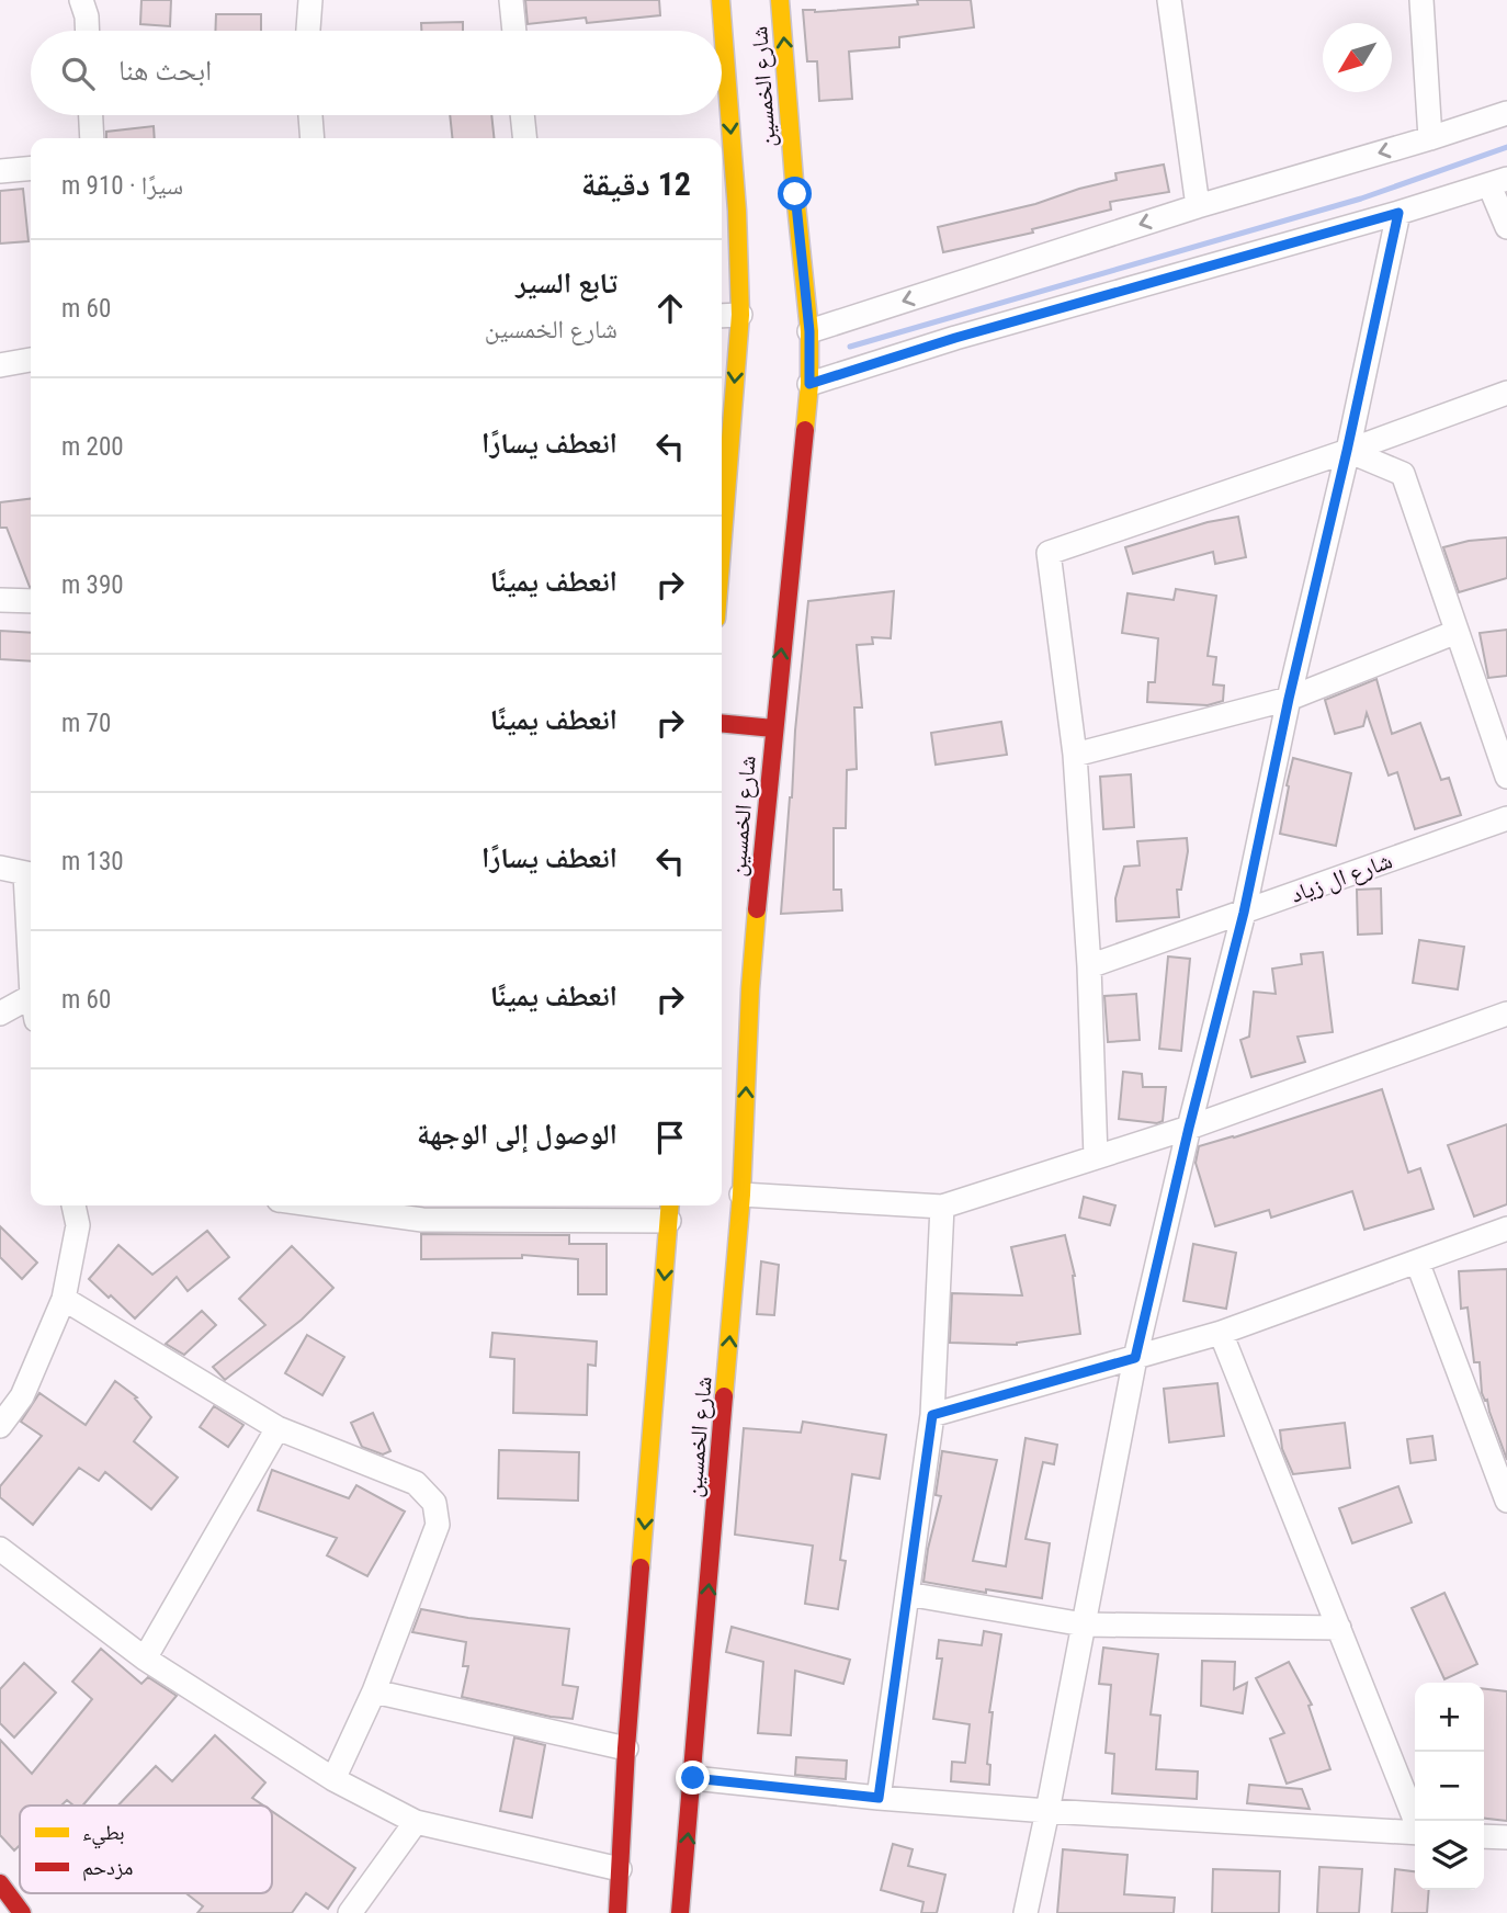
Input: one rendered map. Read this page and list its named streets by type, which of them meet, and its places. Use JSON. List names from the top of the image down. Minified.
{"streets":{"main road":["شارع الخمسين"],"street":["شارع ال زياد"]},"legend":["بطيء","مزدحم"],"north":"bottom left","page":{"search":"ابحث هنا","heading":["12 دقيقة","سيرًا · 910 m"],"list":[["تابع السير","شارع الخمسين","60 m"],["انعطف يسارًا","200 m"],["انعطف يمينًا","390 m"],["انعطف يمينًا","70 m"],["انعطف يسارًا","130 m"],["انعطف يمينًا","60 m"],"الوصول إلى الوجهة"],"map_buttons":["+","−"]}}
